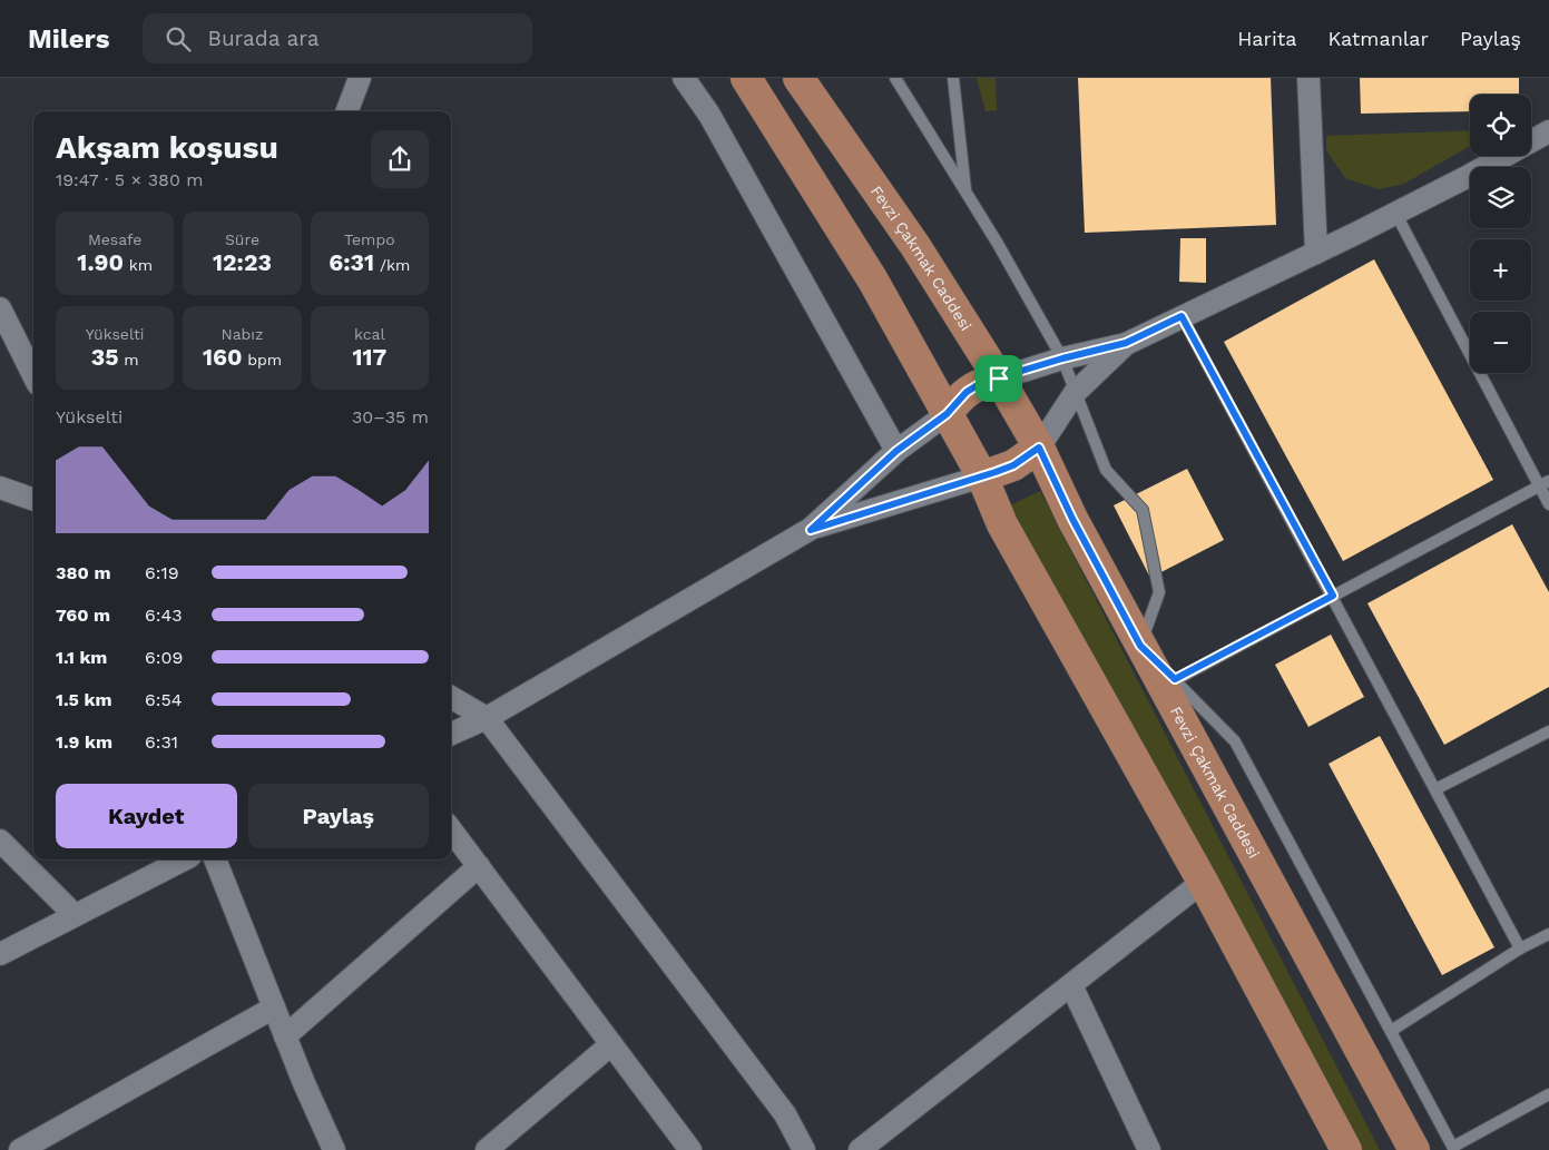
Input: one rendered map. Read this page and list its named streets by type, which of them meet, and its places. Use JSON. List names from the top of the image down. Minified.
{"streets":{"main road":["Fevzi Çakmak Caddesi"]},"page":{"header":"Milers","search":"Burada ara","nav":["Harita","Katmanlar","Paylaş"],"map_buttons":["+","−"],"heading":["Akşam koşusu","19:47 · 5 × 380 m"],"stats":[["Mesafe","1.90 km"],["Süre","12:23"],["Tempo","6:31 /km"],["Yükselti","35 m"],["Nabız","160 bpm"],["kcal","117"]],"chart":["Yükselti","30–35 m"],"list":[{"name":"380 m","note":"6:19"},{"name":"760 m","note":"6:43"},{"name":"1.1 km","note":"6:09"},{"name":"1.5 km","note":"6:54"},{"name":"1.9 km","note":"6:31"}],"buttons":["Kaydet","Paylaş"]}}
